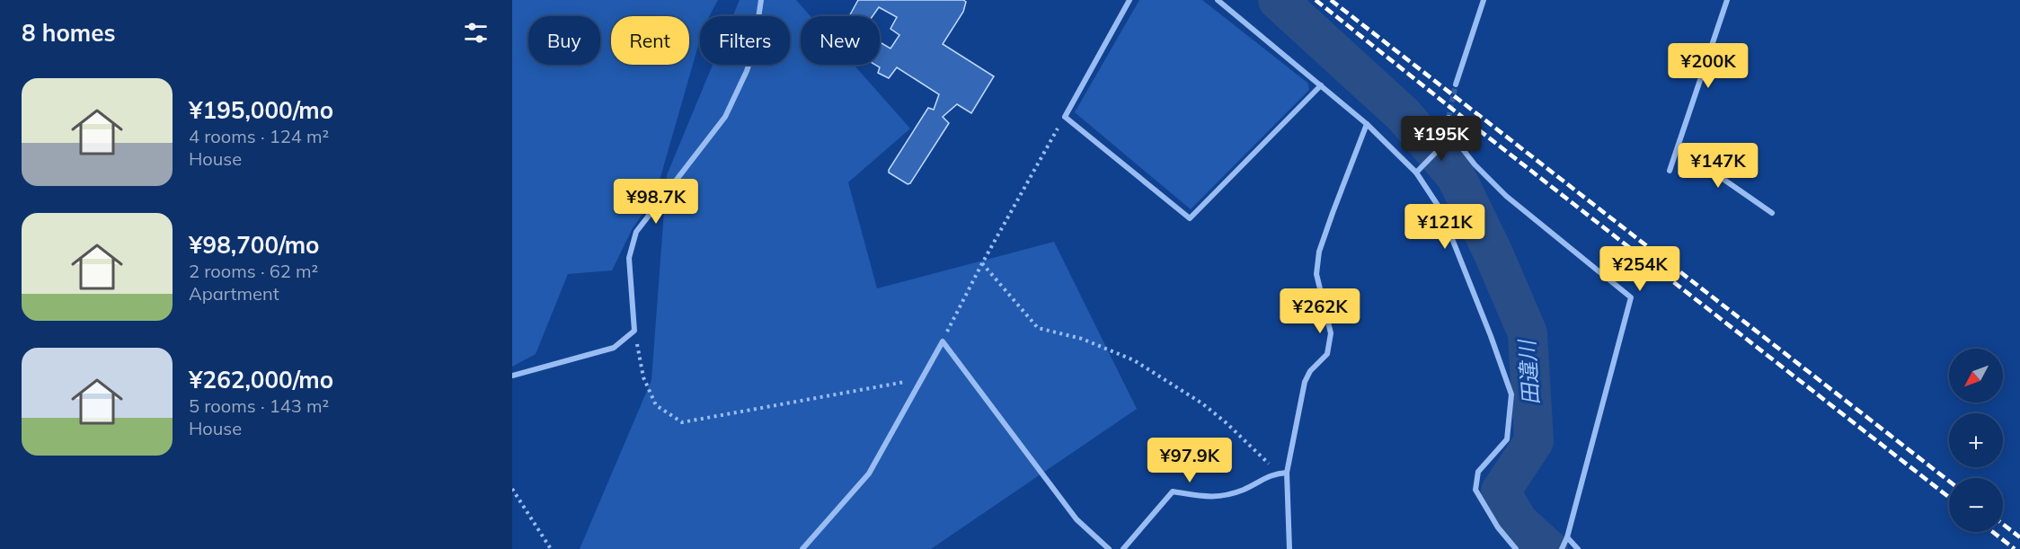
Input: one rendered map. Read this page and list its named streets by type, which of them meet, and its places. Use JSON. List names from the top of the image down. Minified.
{"water":["田違川"],"north":"bottom left","page":{"heading":"8 homes","chip":["Buy","Rent","Filters","New"],"price":["¥200K","¥195K","¥147K","¥98.7K","¥121K","¥254K","¥262K","¥97.9K"],"list":[{"name":"¥195,000/mo","note":"4 rooms · 124 m² · House"},{"name":"¥98,700/mo","note":"2 rooms · 62 m² · Apartment"},{"name":"¥262,000/mo","note":"5 rooms · 143 m² · House"}],"map_buttons":["+","−"]}}
